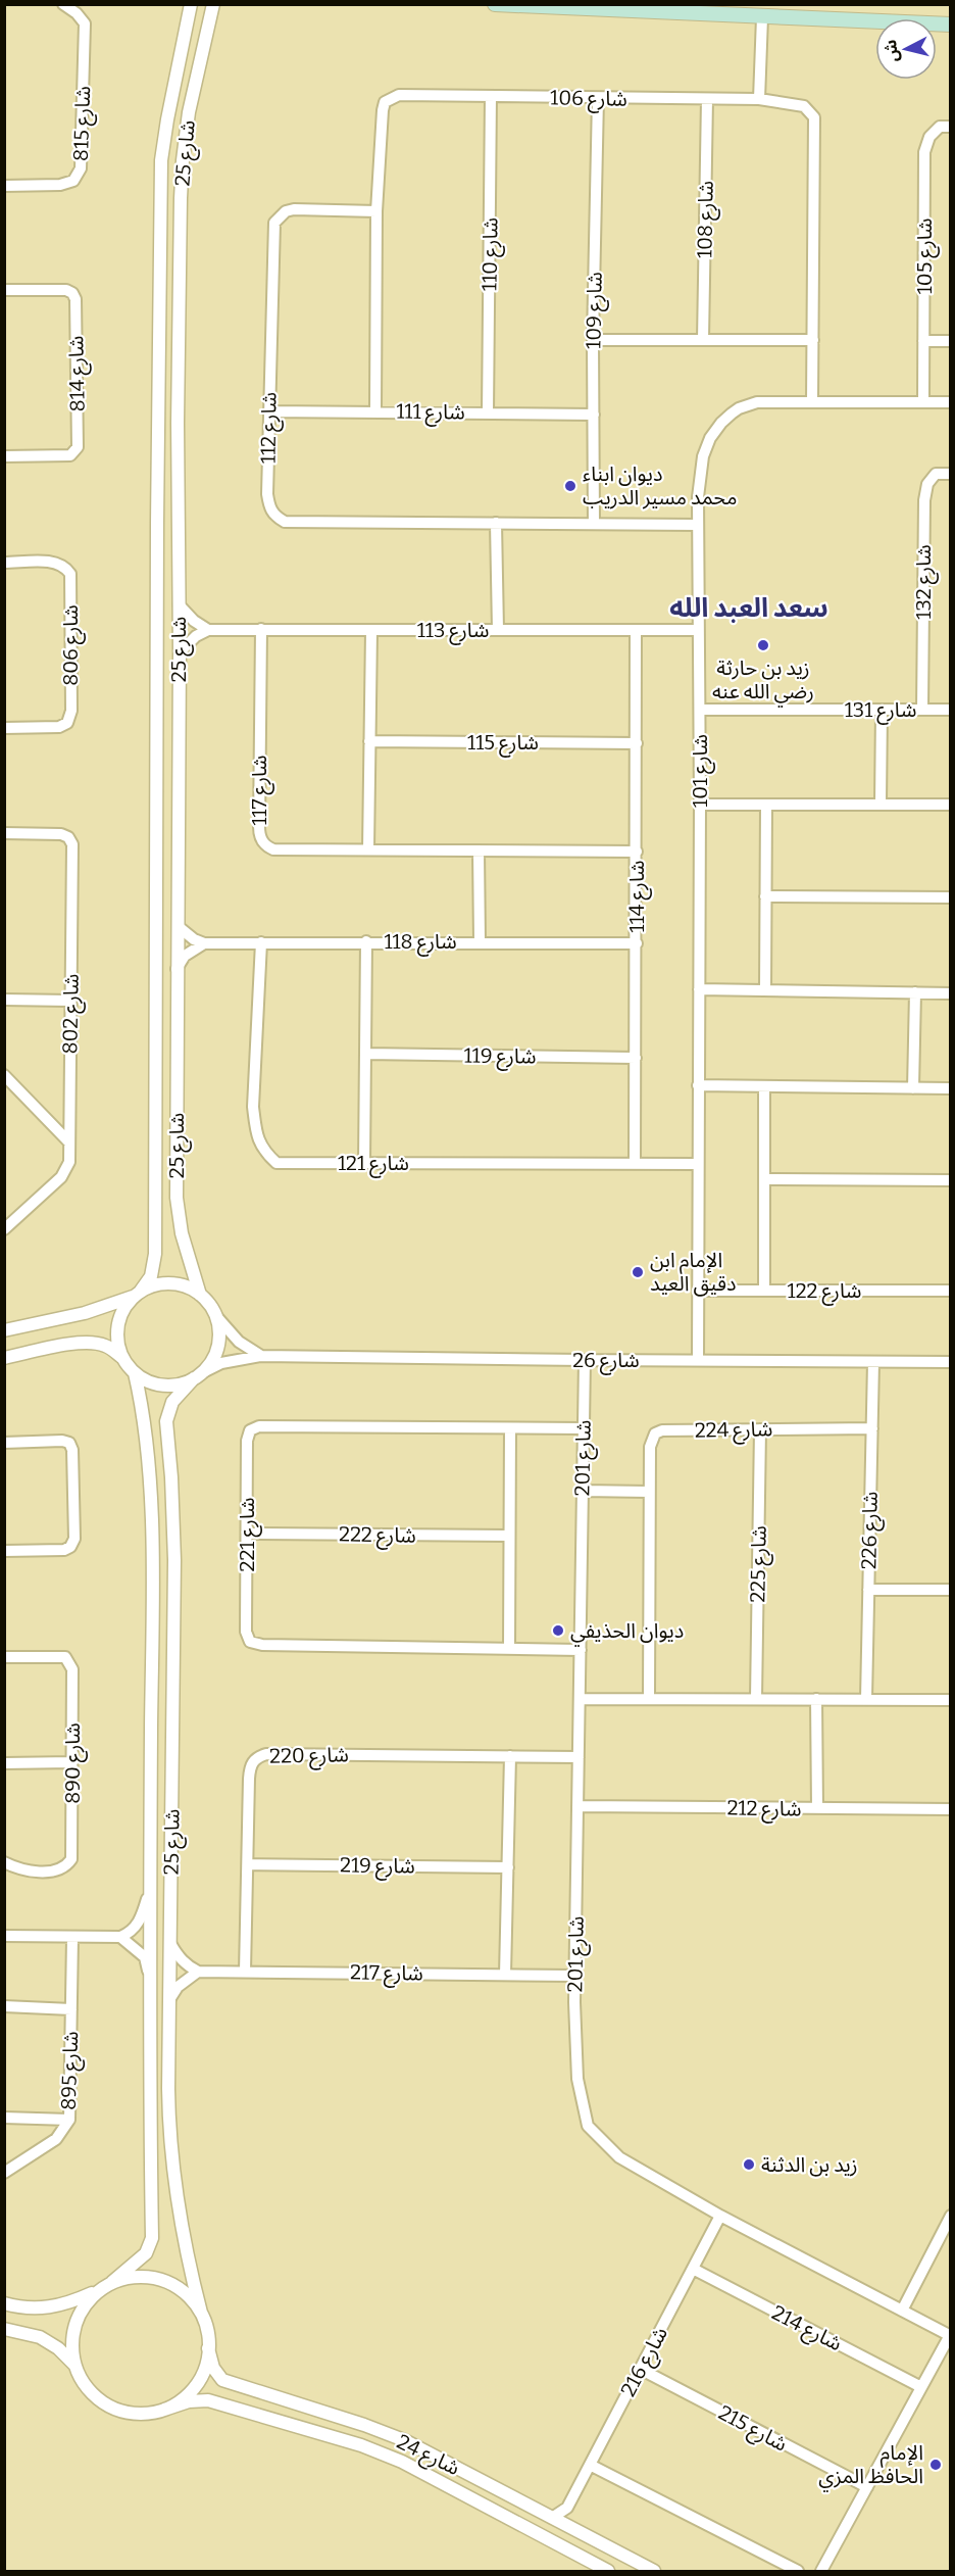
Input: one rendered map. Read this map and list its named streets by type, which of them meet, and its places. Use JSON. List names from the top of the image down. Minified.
{"streets":{"street":["شارع 106","شارع 815","شارع 25","شارع 108","شارع 110","شارع 105","شارع 109","شارع 814","شارع 111","شارع 112","شارع 132","شارع 113","شارع 806","شارع 131","شارع 115","شارع 101","شارع 117","شارع 114","شارع 118","شارع 802","شارع 119","شارع 121","شارع 122","شارع 26","شارع 224","شارع 201","شارع 226","شارع 221","شارع 222","شارع 225","شارع 220","شارع 890","شارع 212","شارع 219","شارع 217","شارع 895","شارع 214","شارع 216","شارع 215","شارع 24"]},"crossings":[["شارع 106","شارع 108"],["شارع 106","شارع 110"],["شارع 106","شارع 109"],["شارع 106","شارع 111"],["شارع 106","شارع 112"],["شارع 106","شارع 101"],["شارع 25","شارع 26"],["شارع 25","شارع 24"],["شارع 110","شارع 111"],["شارع 105","شارع 101"],["شارع 109","شارع 111"],["شارع 109","شارع 112"],["شارع 111","شارع 112"],["شارع 112","شارع 101"],["شارع 132","شارع 131"],["شارع 113","شارع 101"],["شارع 113","شارع 117"],["شارع 113","شارع 114"],["شارع 131","شارع 101"],["شارع 115","شارع 114"],["شارع 101","شارع 121"],["شارع 101","شارع 122"],["شارع 101","شارع 26"],["شارع 117","شارع 114"],["شارع 114","شارع 118"],["شارع 114","شارع 119"],["شارع 114","شارع 121"],["شارع 118","شارع 121"],["شارع 26","شارع 201"],["شارع 26","شارع 226"],["شارع 224","شارع 226"],["شارع 224","شارع 225"],["شارع 201","شارع 221"],["شارع 201","شارع 220"],["شارع 201","شارع 212"],["شارع 201","شارع 217"],["شارع 201","شارع 216"],["شارع 221","شارع 222"],["شارع 220","شارع 219"],["شارع 220","شارع 217"],["شارع 214","شارع 216"],["شارع 216","شارع 215"],["شارع 216","شارع 24"]],"districts":["سعد العبد الله"],"places":["ديوان ابناء محمد مسير الدريب","زيد بن حارثة رضي الله عنه","الإمام ابن دقيق العيد","ديوان الحذيفي","زيد بن الدثنة","الإمام الحافظ المزي"],"north":"left"}
